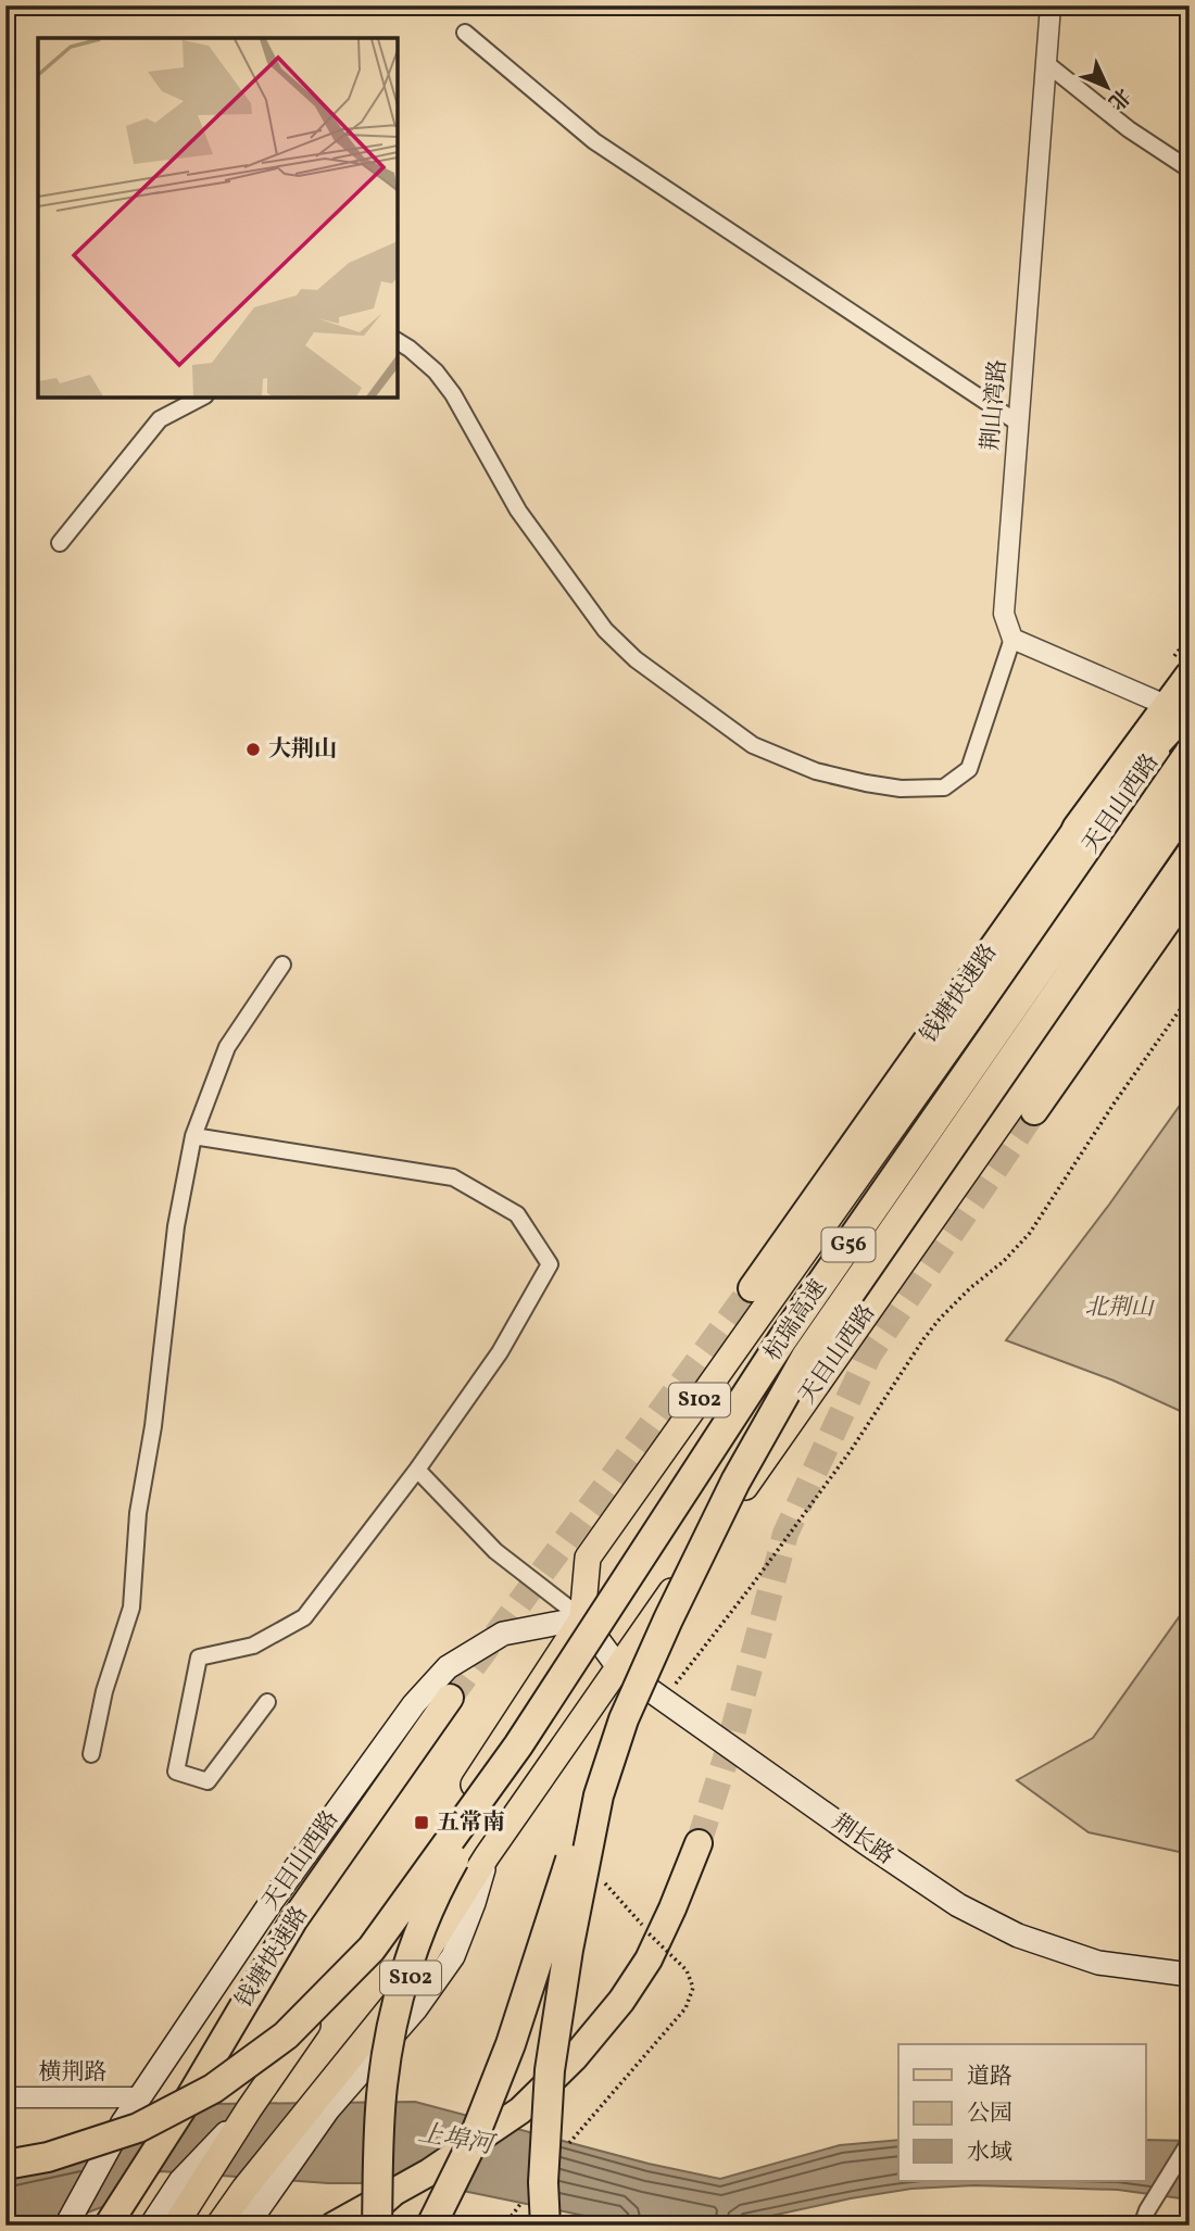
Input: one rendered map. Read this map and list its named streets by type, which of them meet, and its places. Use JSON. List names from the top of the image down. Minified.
{"streets":{"highway":["钱塘快速路","G56","杭瑞高速"],"main road":["天目山西路","S102","荆长路"],"street":["荆山湾路","横荆路"]},"crossings":[["天目山西路","荆长路"],["天目山西路","横荆路"]],"water":["上埠河"],"parks":["北荆山"],"places":{"other":["大荆山"],"transit":["五常南"]},"legend":["道路","公园","水域"],"north":"bottom right"}
